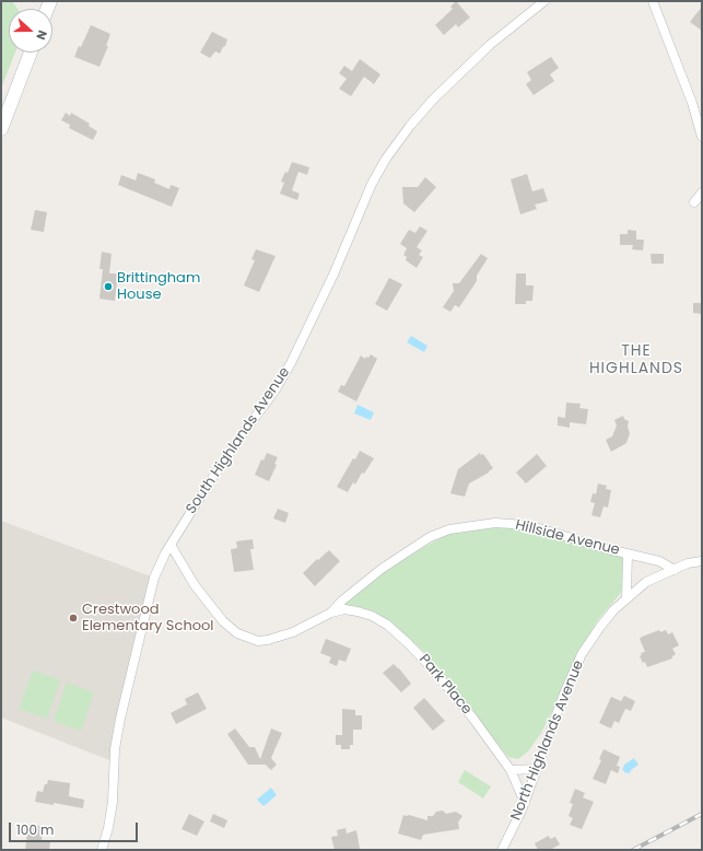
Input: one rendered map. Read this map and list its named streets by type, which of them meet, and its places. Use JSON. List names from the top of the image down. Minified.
{"streets":{"street":["South Highlands Avenue","Hillside Avenue","Park Place","North Highlands Avenue"]},"crossings":[["South Highlands Avenue","Hillside Avenue"],["Hillside Avenue","Park Place"],["Hillside Avenue","North Highlands Avenue"],["Park Place","North Highlands Avenue"]],"districts":["THE HIGHLANDS"],"places":["Brittingham House","Crestwood Elementary School"],"scale_bar":"100 m","north":"right"}
